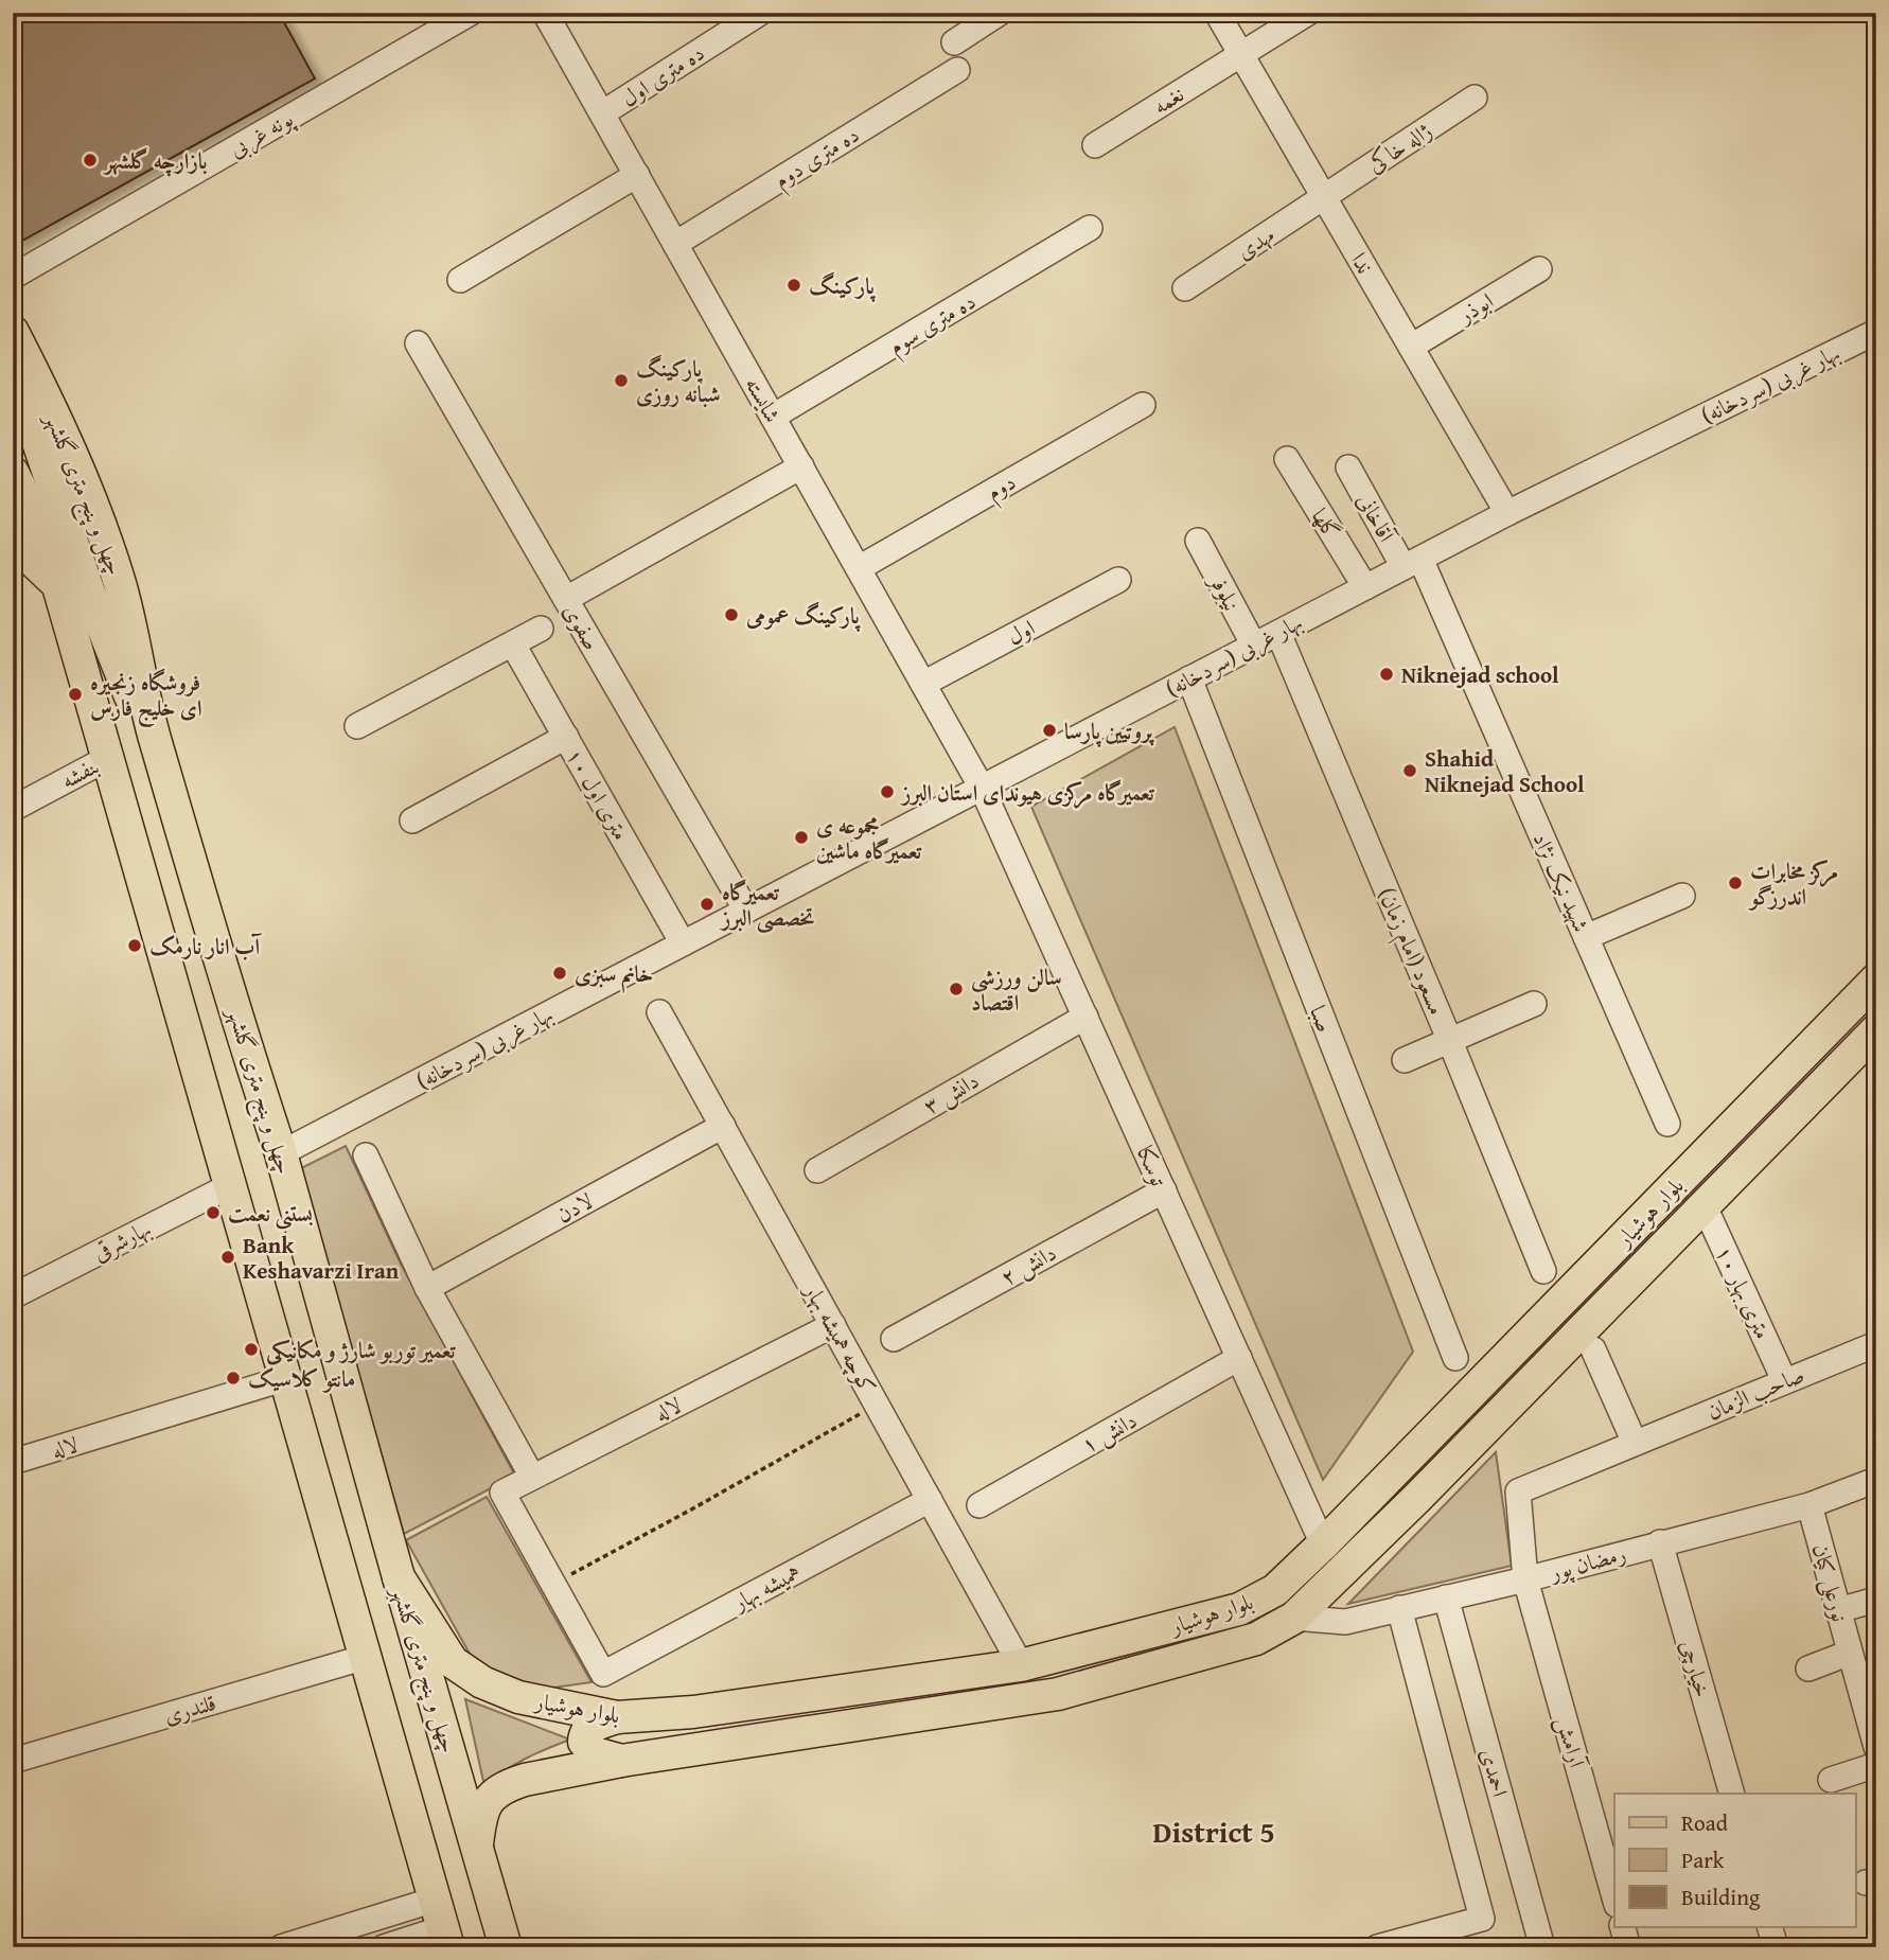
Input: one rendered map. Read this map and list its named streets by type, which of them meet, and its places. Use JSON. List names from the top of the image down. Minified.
{"streets":{"main road":["چهل و پنج متری گلشهر","بلوار هوشیار"],"street":["ده متری اول","نغمه","پونه غربی","ژاله خاکی","ده متری دوم","مهدی","ندا","ابوذر","ده متری سوم","بهار غربی (سردخانه)","شایسته","دوم","آقاخانی","گلها","نیلوفر","صفوی","اول","بنفشه","۱۰ متری اول","شهید نیک نژاد","مسعود (امام زمان)","صبا","دانش ۳","توسکا","لادن","بهارشرقی","دانش ۲","۱۰ متری بهار","کوچه همیشه بهار","صاحب الزمان","لاله","دانش ۱","رمضان پور","نورعلی کیان","همیشه بهار","خیارچی","قلندری","آرامش","احمدی"]},"crossings":[["ده متری اول","شایسته"],["نغمه","ندا"],["ژاله خاکی","مهدی"],["ژاله خاکی","ندا"],["ده متری دوم","شایسته"],["مهدی","ندا"],["ندا","ابوذر"],["ندا","بهار غربی (سردخانه)"],["ده متری سوم","شایسته"],["بهار غربی (سردخانه)","شایسته"],["بهار غربی (سردخانه)","چهل و پنج متری گلشهر"],["بهار غربی (سردخانه)","آقاخانی"],["بهار غربی (سردخانه)","گلها"],["بهار غربی (سردخانه)","نیلوفر"],["بهار غربی (سردخانه)","صفوی"],["بهار غربی (سردخانه)","۱۰ متری اول"],["بهار غربی (سردخانه)","شهید نیک نژاد"],["بهار غربی (سردخانه)","مسعود (امام زمان)"],["بهار غربی (سردخانه)","صبا"],["بهار غربی (سردخانه)","توسکا"],["شایسته","دوم"],["شایسته","اول"],["شایسته","توسکا"],["چهل و پنج متری گلشهر","بلوار هوشیار"],["آقاخانی","شهید نیک نژاد"],["دانش ۳","توسکا"],["توسکا","بلوار هوشیار"],["توسکا","دانش ۲"],["توسکا","دانش ۱"],["لادن","کوچه همیشه بهار"],["بلوار هوشیار","۱۰ متری بهار"],["بلوار هوشیار","کوچه همیشه بهار"],["بلوار هوشیار","رمضان پور"],["۱۰ متری بهار","صاحب الزمان"],["کوچه همیشه بهار","لاله"],["کوچه همیشه بهار","همیشه بهار"],["صاحب الزمان","رمضان پور"],["صاحب الزمان","آرامش"],["لاله","همیشه بهار"],["رمضان پور","نورعلی کیان"],["رمضان پور","خیارچی"],["رمضان پور","آرامش"],["رمضان پور","احمدی"]],"districts":["District 5"],"places":["بازارچه گلشهر","پارکینگ","پارکینگ شبانه روزی","پارکینگ عمومی","Niknejad school","فروشگاه زنجیره ای خلیج فارس","پروتیین پارسا","Shahid Niknejad School","تعمیرگاه مرکزی هیوندای استان البرز","مجموعه ی تعمیرگاه ماشین","مرکز مخابرات اندرزگو","تعمیرگاه تخصصی البرز","آب انار نارمک","خانم سبزی","سالن ورزشی اقتصاد","بستنی نعمت","Bank Keshavarzi Iran","تعمیر توربو شارژ ‌و مکانیکی","مانتو کلاسیک"],"legend":["Road","Park","Building"]}
